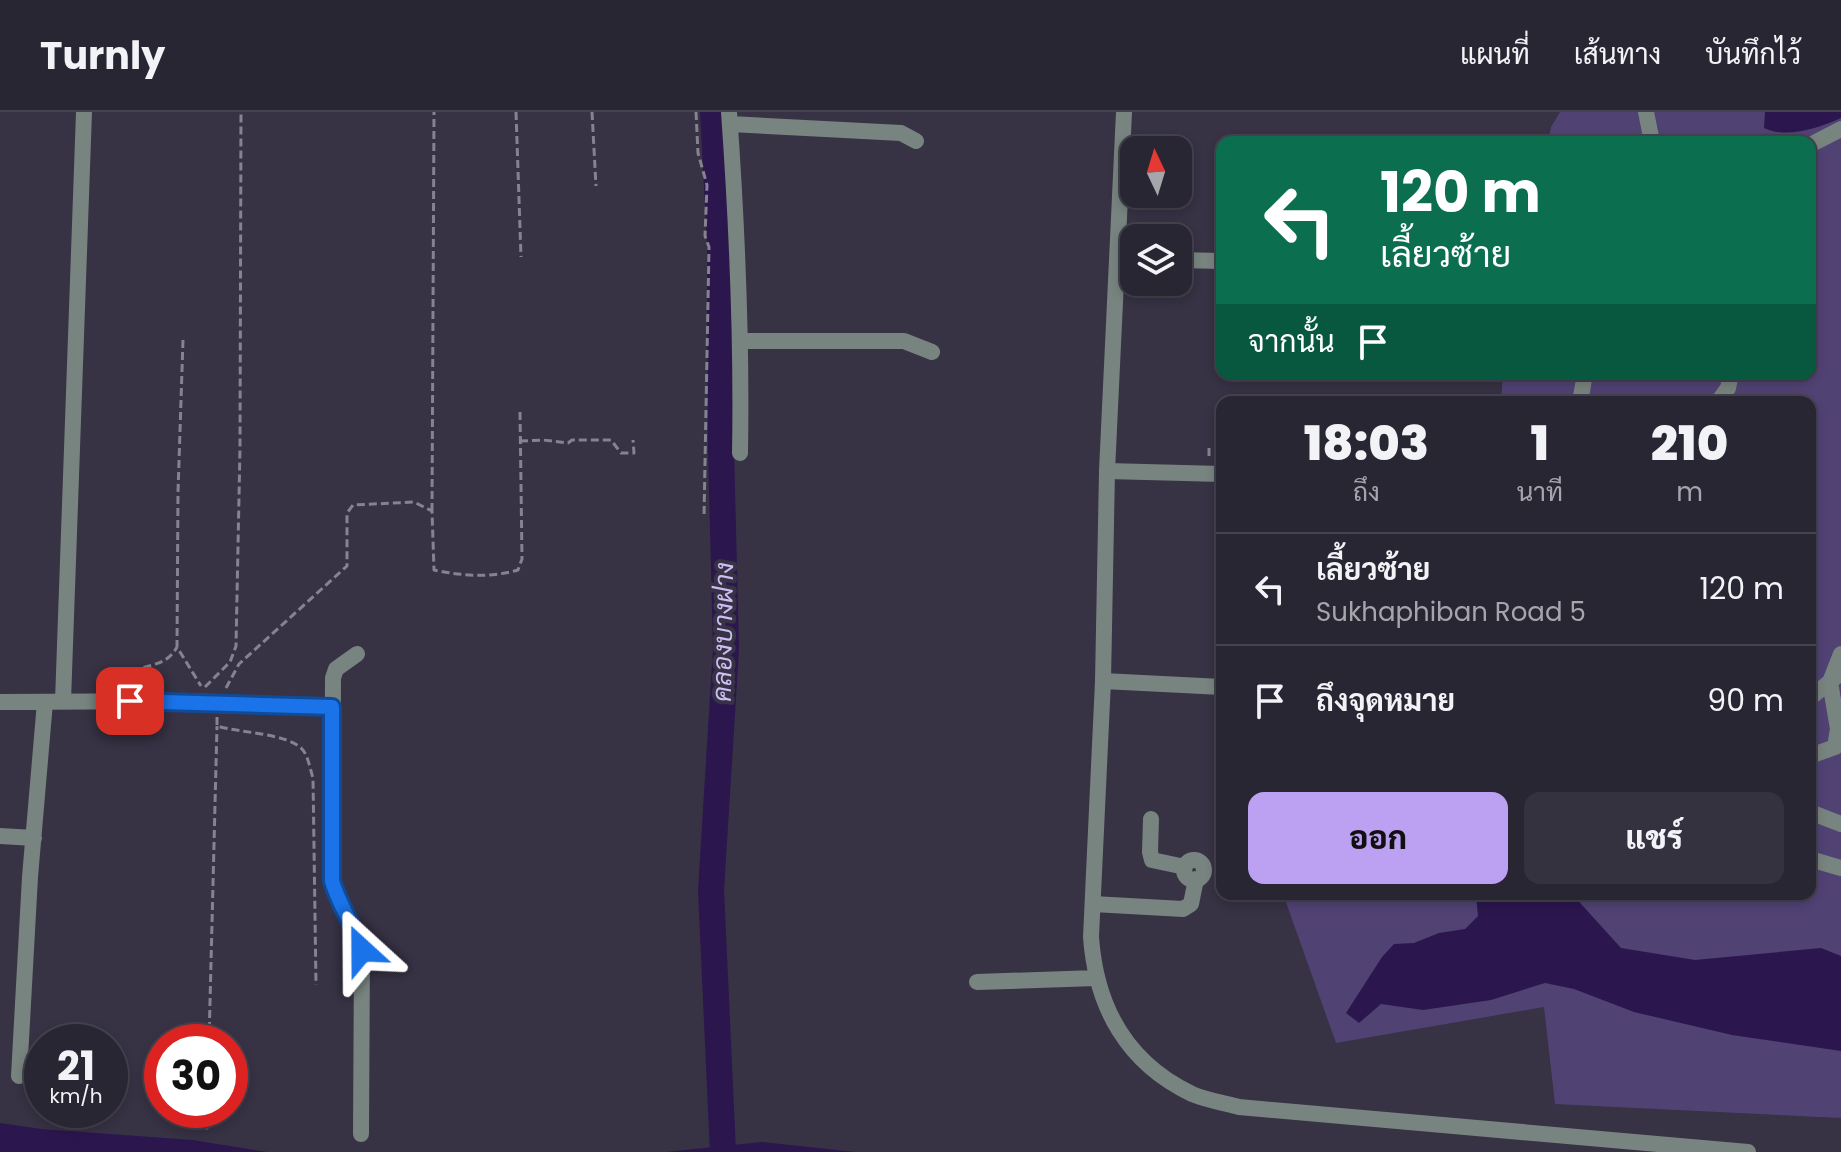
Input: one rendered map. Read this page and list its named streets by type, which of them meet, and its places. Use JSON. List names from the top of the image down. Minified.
{"water":["คลองบางฝาง"],"north":"top","page":{"header":"Turnly","nav":["แผนที่","เส้นทาง","บันทึกไว้"],"turn":["120 m","เลี้ยวซ้าย"],"then":"จากนั้น","eta":["18:03","ถึง","1","นาที","210","m"],"list":[{"name":"เลี้ยวซ้าย","note":"Sukhaphiban Road 5","value":"120 m"},{"name":"ถึงจุดหมาย","value":"90 m"}],"buttons":["ออก","แชร์"],"speed":"21 km/h","limit":"30"}}
